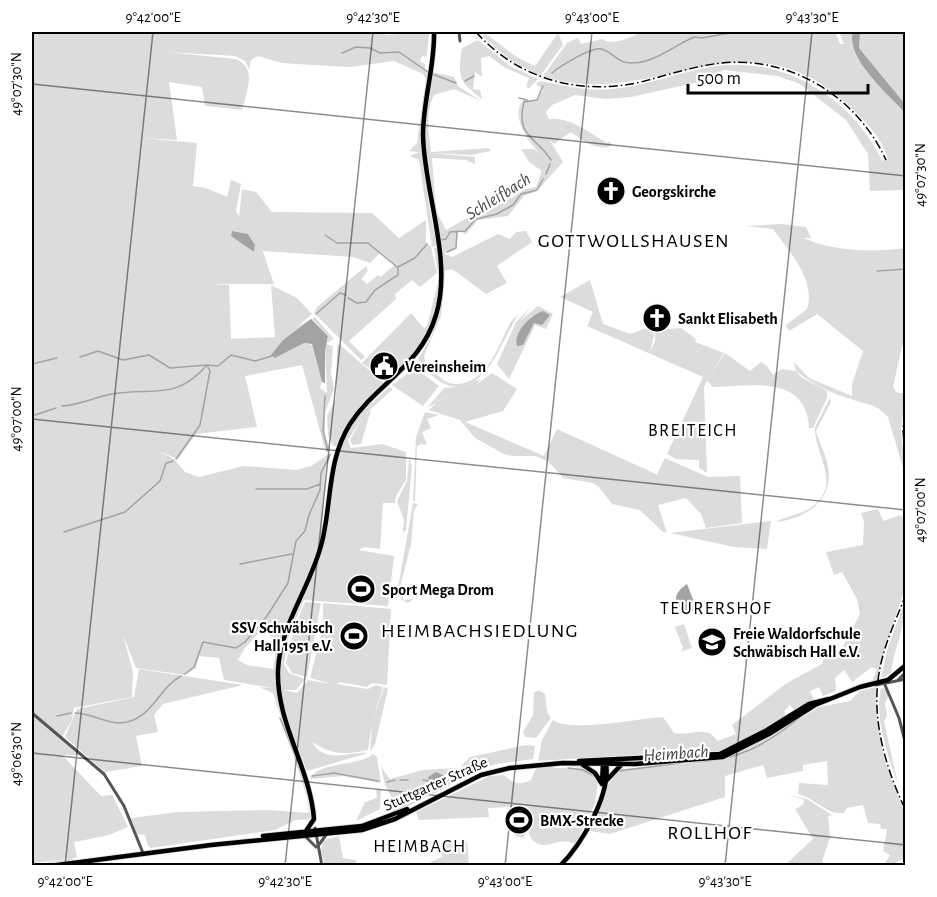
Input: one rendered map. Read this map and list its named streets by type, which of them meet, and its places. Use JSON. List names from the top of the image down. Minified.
{"streets":{"main road":["Stuttgarter Straße"]},"districts":["GOTTWOLLSHAUSEN","BREITEICH","TEURERSHOF","HEIMBACHSIEDLUNG","ROLLHOF","HEIMBACH"],"water":["Schleifbach","Heimbach"],"places":{"church":["Georgskirche","Sankt Elisabeth"],"public building":["Vereinsheim"],"sports":["Sport Mega Drom","SSV Schwäbisch Hall 1951 e.V.","BMX-Strecke"],"school or university":["Freie Waldorfschule Schwäbisch Hall e.V."]},"scale_bar":"500 m","coordinates":["9°42'00\"E","9°42'30\"E","9°43'00\"E","9°43'30\"E","49°07'30\"N","49°07'00\"N","49°06'30\"N"]}
